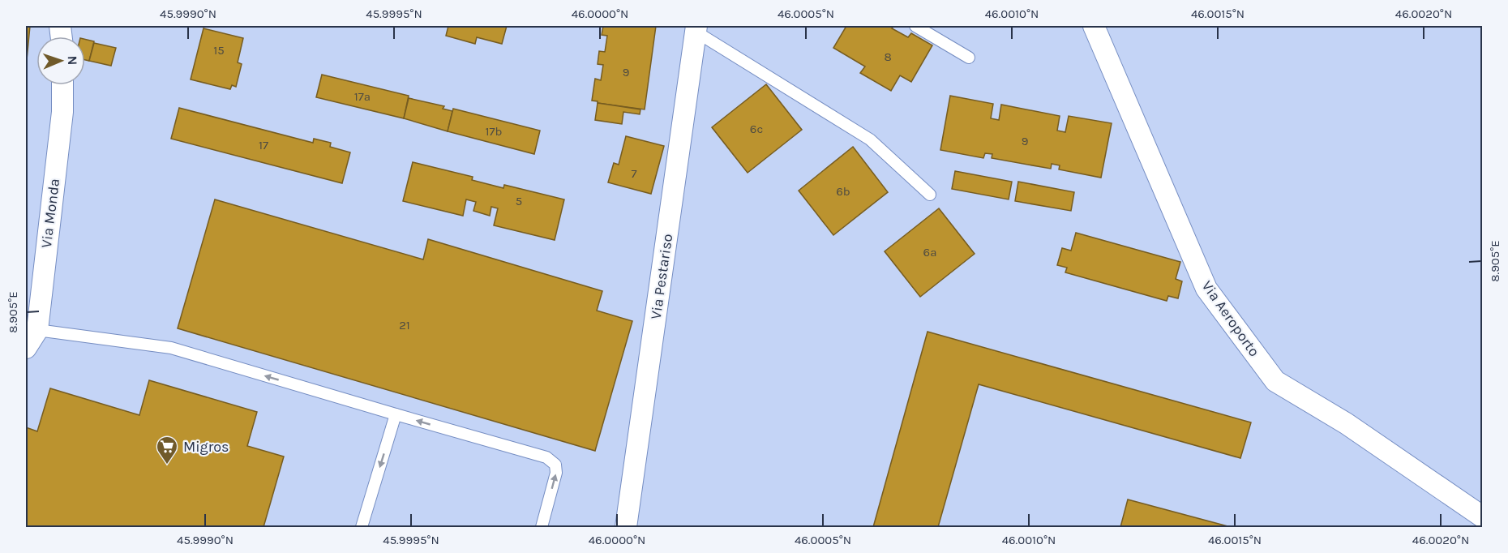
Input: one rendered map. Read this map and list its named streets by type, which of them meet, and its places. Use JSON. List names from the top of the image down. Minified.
{"streets":{"street":["Via Monda","Via Pestariso","Via Aeroporto"]},"places":{"supermarket":["Migros"]},"house_numbers":["15","8","9","17a","6c","17b","9","17","7","6b","5","6a","21"],"north":"right","coordinates":["45.9990°N","45.9995°N","46.0000°N","46.0005°N","46.0010°N","46.0015°N","46.0020°N","8.905°E"]}
